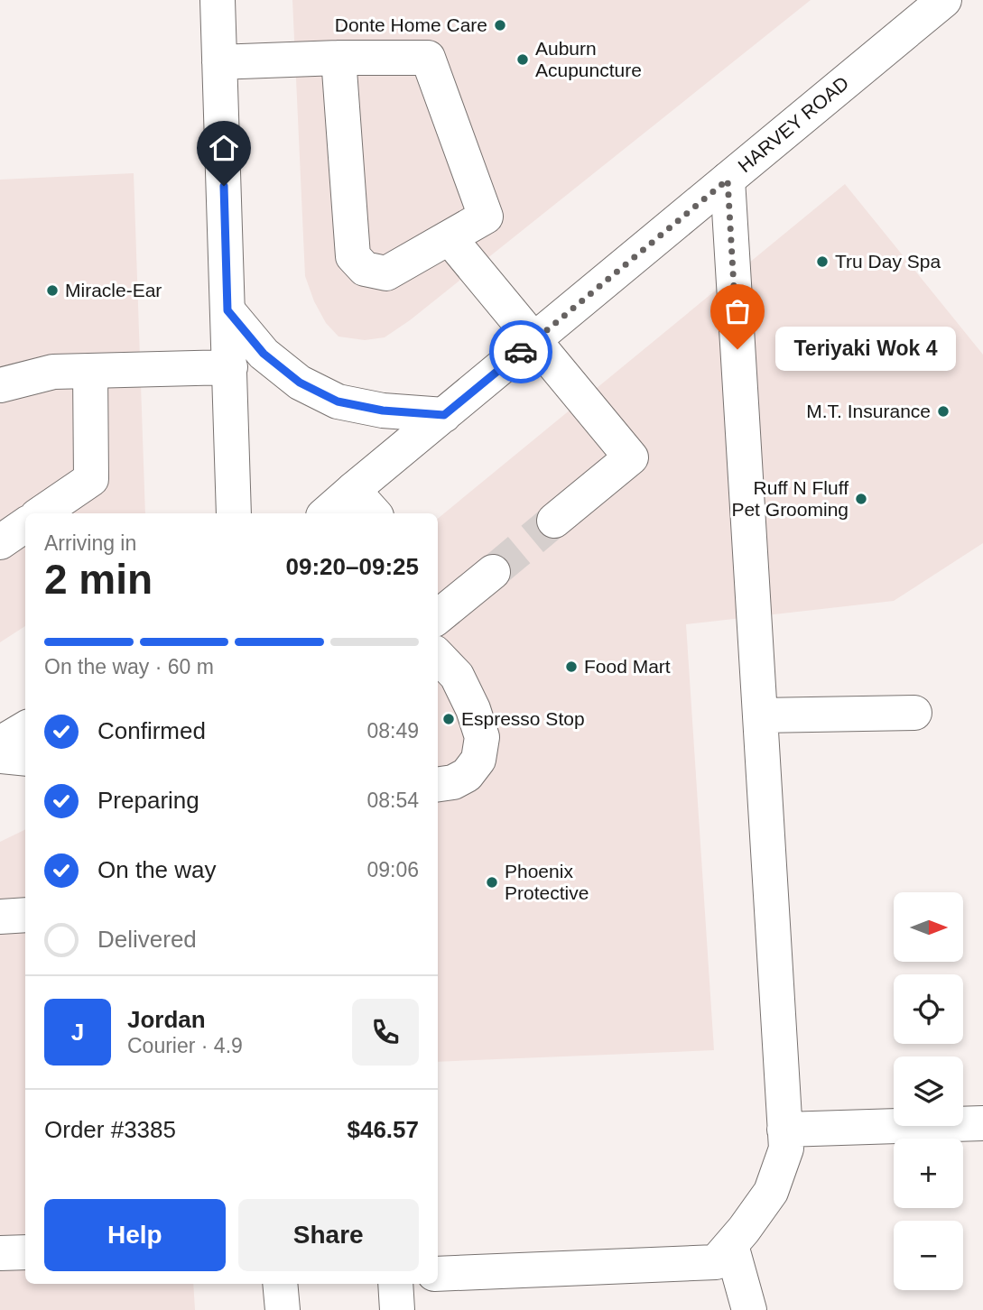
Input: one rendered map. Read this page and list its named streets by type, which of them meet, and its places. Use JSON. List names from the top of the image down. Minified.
{"streets":{"main road":["HARVEY ROAD"]},"places":["Donte Home Care","Auburn Acupuncture","Tru Day Spa","Miracle-Ear","Teriyaki Wok 4","M.T. Insurance","Ruff N Fluff Pet Grooming","Food Mart","Espresso Stop","Phoenix Protective"],"north":"right","page":{"bubble":"Teriyaki Wok 4","heading":["2 min","Arriving in","09:20–09:25"],"panel":["Jordan","Courier · 4.9","Order #3385","$46.57"],"bar":"On the way · 60 m","list":[["Confirmed","08:49"],["Preparing","08:54"],["On the way","09:06"],"Delivered"],"map_buttons":["+","−"],"round":"J","buttons":["Help","Share"]}}
